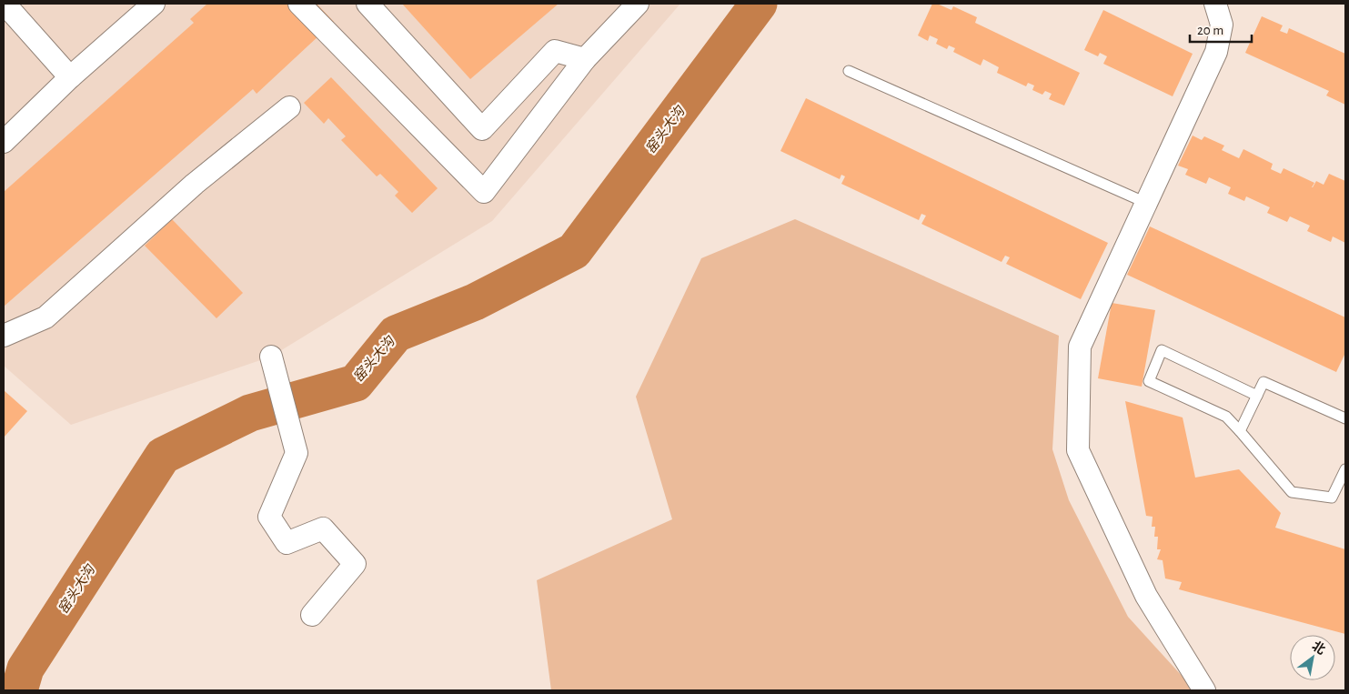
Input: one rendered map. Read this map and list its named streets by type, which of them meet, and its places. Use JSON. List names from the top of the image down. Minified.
{"water":["窑头大沟"],"scale_bar":"20 m","north":"top right"}
